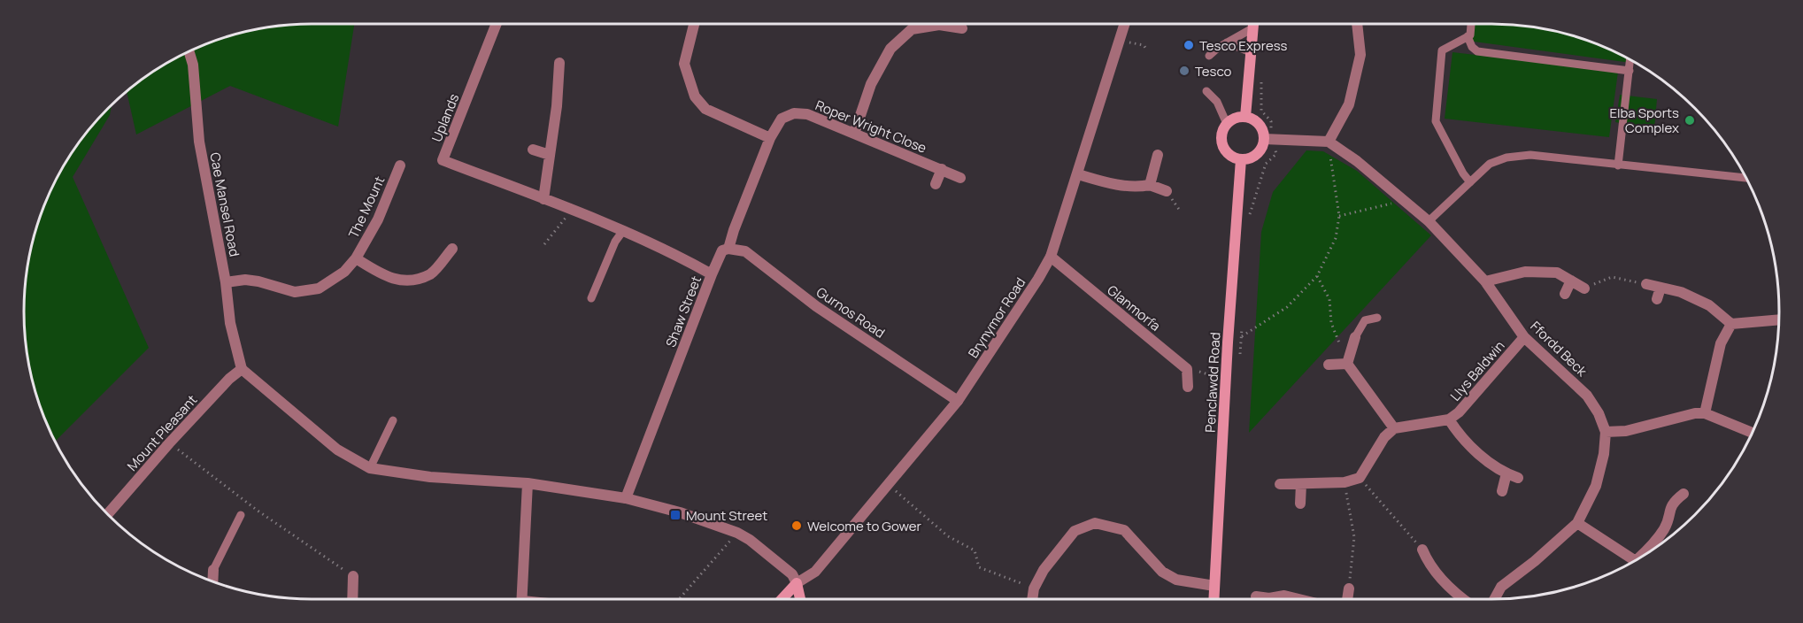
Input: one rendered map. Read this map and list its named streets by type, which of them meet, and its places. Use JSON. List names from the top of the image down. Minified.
{"streets":{"main road":["Penclawdd Road"],"street":["Uplands","Roper Wright Close","Cae Mansel Road","The Mount","Glanmorfa","Shaw Street","Gurnos Road","Brynymor Road","Ffordd Beck","Llys Baldwin","Mount Pleasant"]},"crossings":[["Uplands","Shaw Street"],["Roper Wright Close","Shaw Street"],["Cae Mansel Road","The Mount"],["Cae Mansel Road","Mount Pleasant"],["Glanmorfa","Brynymor Road"],["Shaw Street","Gurnos Road"],["Gurnos Road","Brynymor Road"],["Ffordd Beck","Llys Baldwin"]],"places":{"other":["Tesco Express","Tesco","Elba Sports Complex","Welcome to Gower"],"transit":["Mount Street"]}}
